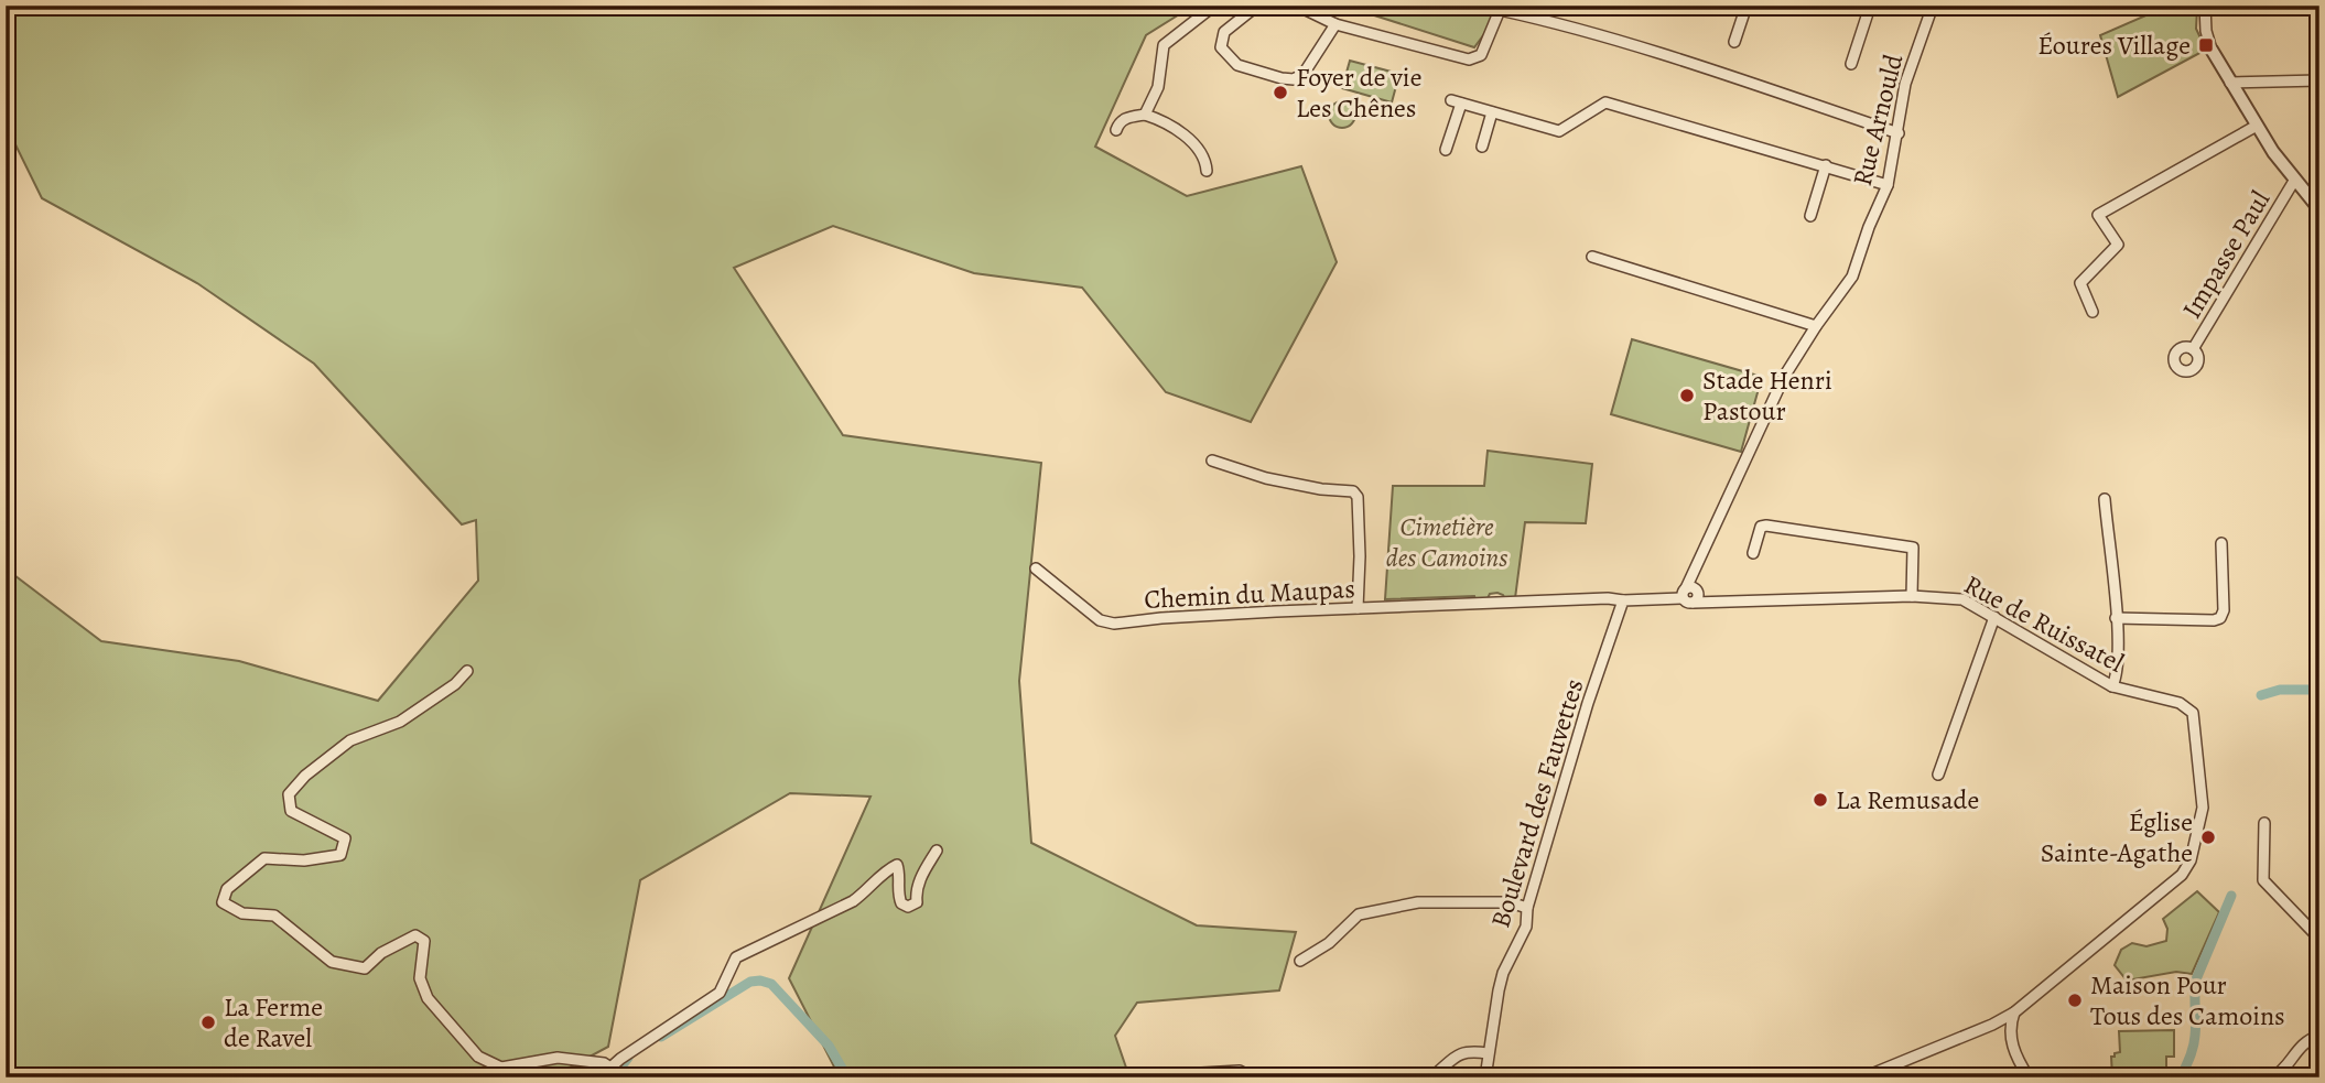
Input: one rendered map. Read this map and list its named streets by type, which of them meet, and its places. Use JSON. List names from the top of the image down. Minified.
{"streets":{"street":["Rue Arnould","Impasse Paul","Chemin du Maupas","Rue de Ruissatel","Boulevard des Fauvettes"]},"crossings":[["Rue Arnould","Rue de Ruissatel"],["Chemin du Maupas","Boulevard des Fauvettes"]],"parks":["Cimetière des Camoins"],"places":{"transit":["Éoures Village"],"other":["Foyer de vie Les Chênes","Stade Henri Pastour","La Remusade","Église Sainte-Agathe","Maison Pour Tous des Camoins","La Ferme de Ravel"]}}
